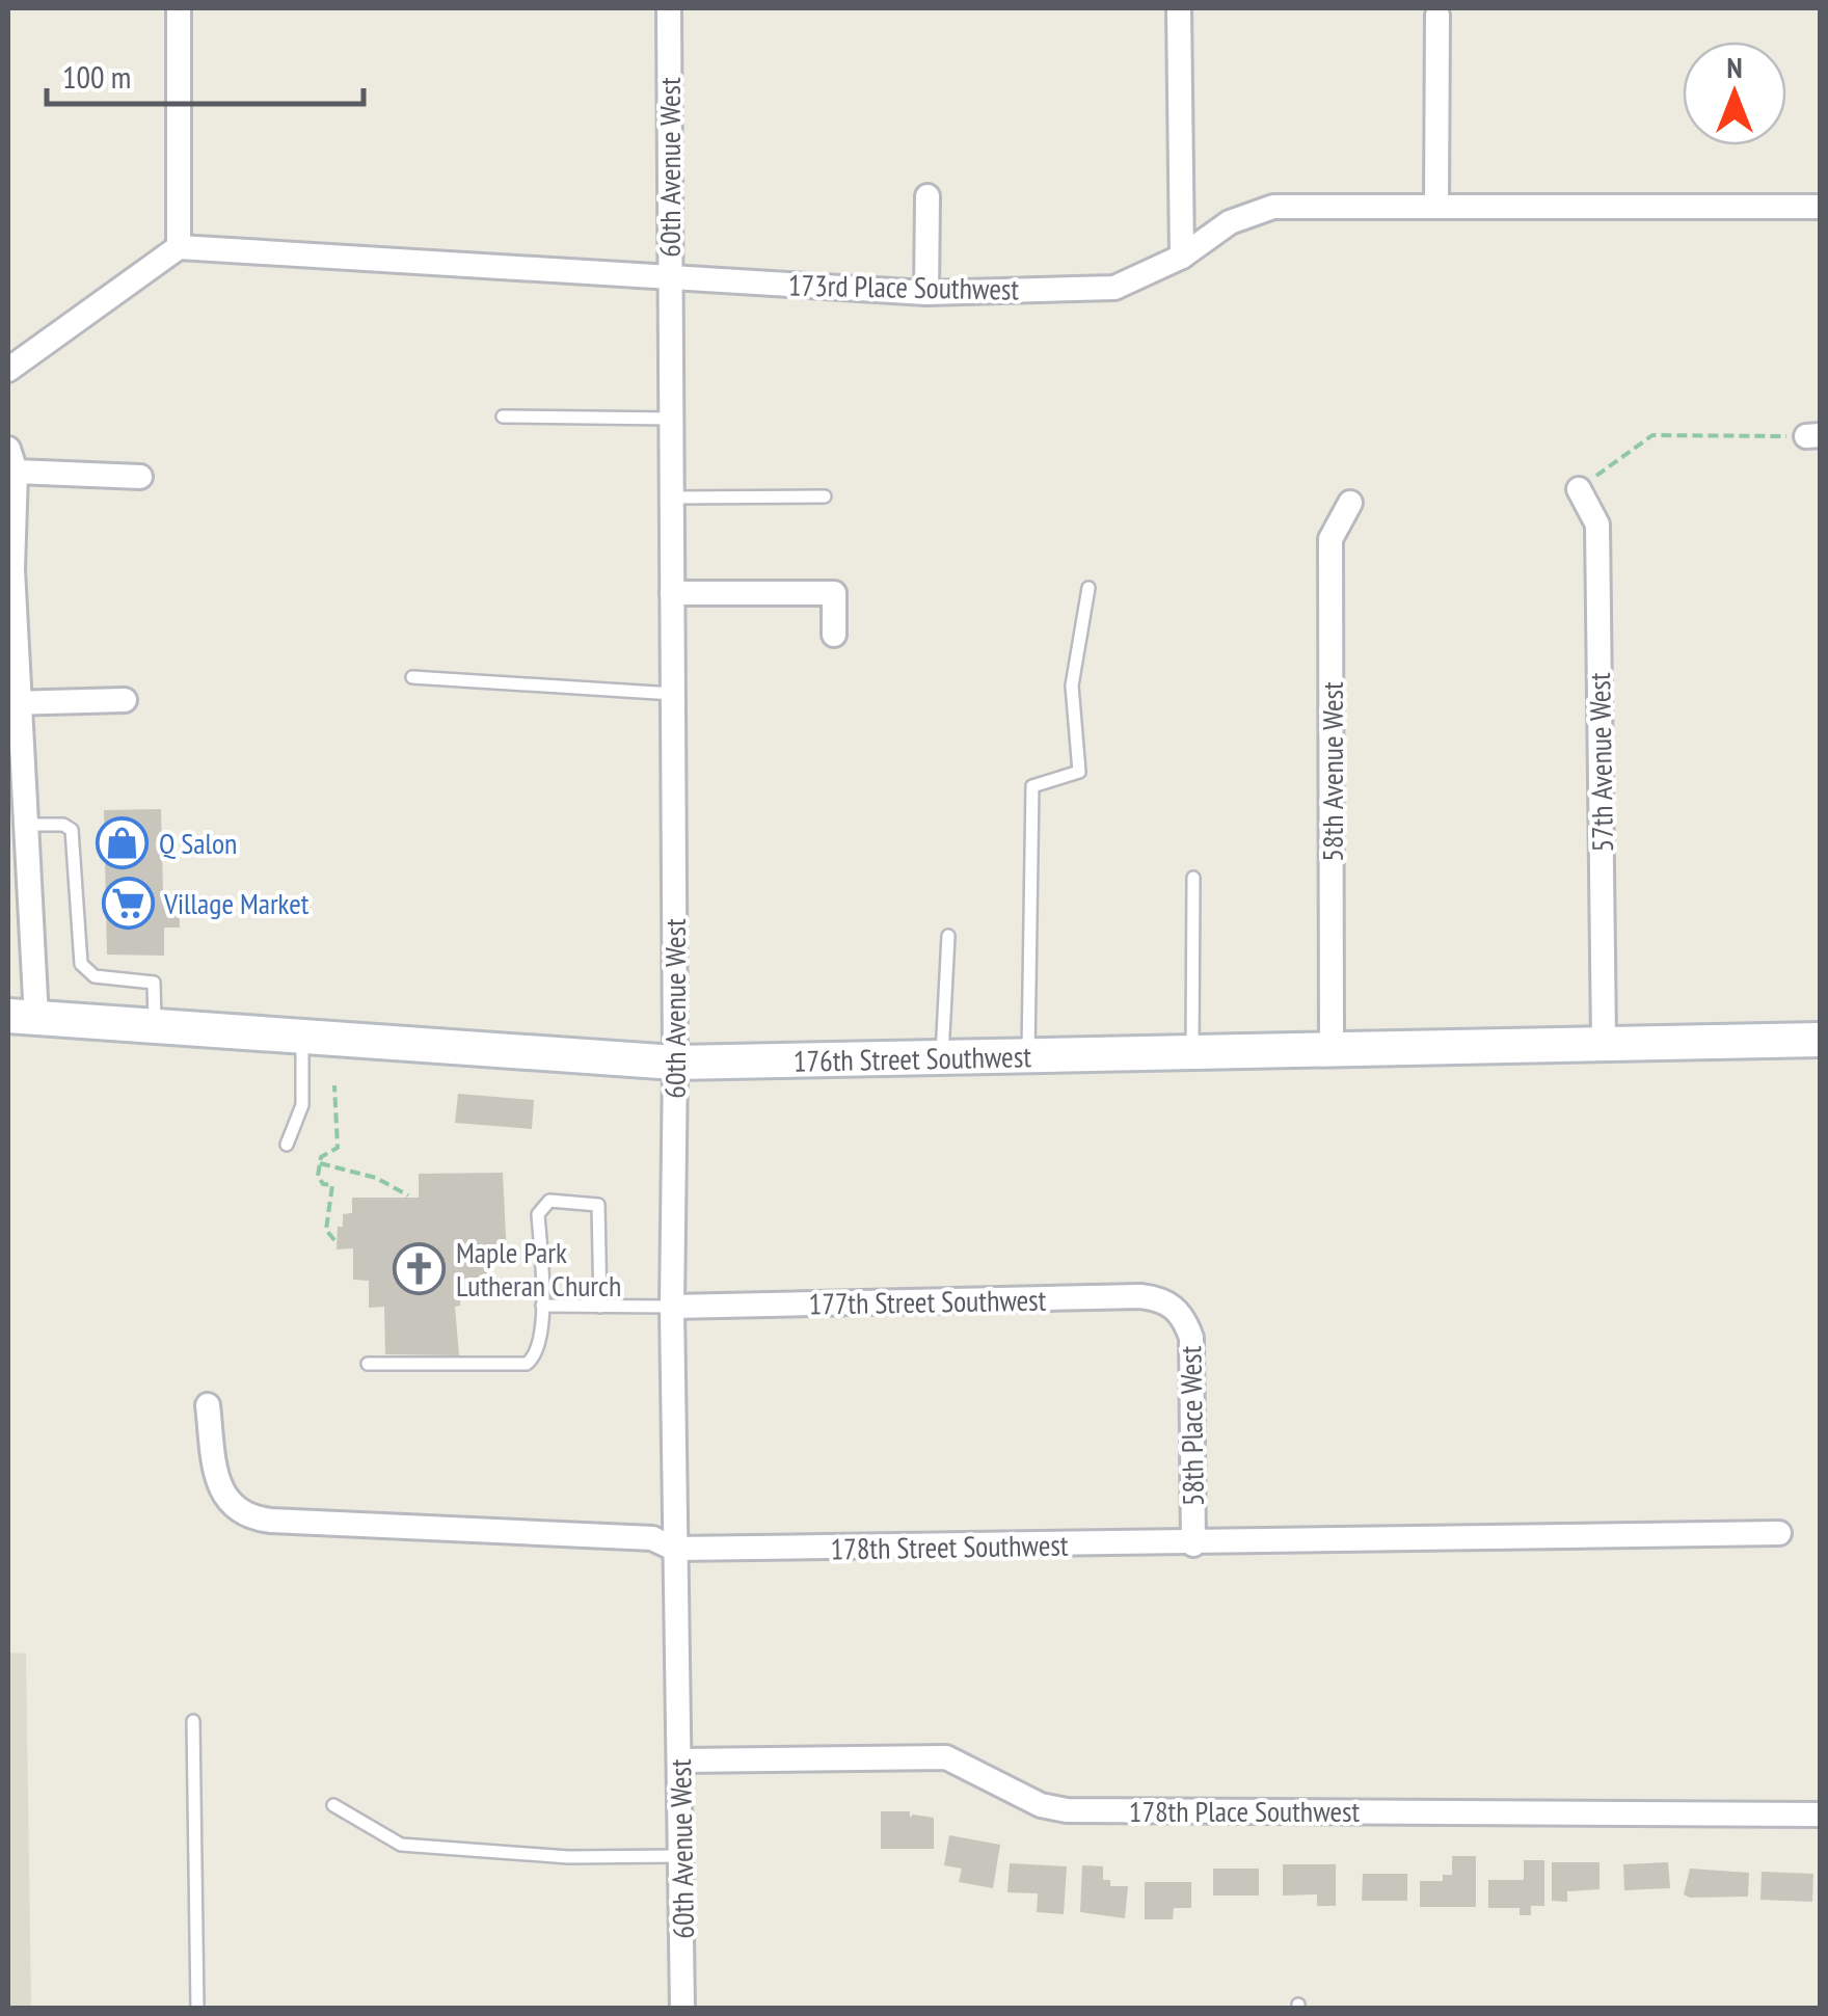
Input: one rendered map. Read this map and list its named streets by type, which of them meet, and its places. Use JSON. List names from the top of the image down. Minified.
{"streets":{"street":["60th Avenue West","173rd Place Southwest","57th Avenue West","58th Avenue West","176th Street Southwest","177th Street Southwest","58th Place West","178th Street Southwest","178th Place Southwest"]},"crossings":[["60th Avenue West","173rd Place Southwest"],["60th Avenue West","176th Street Southwest"],["60th Avenue West","177th Street Southwest"],["60th Avenue West","178th Street Southwest"],["60th Avenue West","178th Place Southwest"],["57th Avenue West","176th Street Southwest"],["58th Avenue West","176th Street Southwest"],["177th Street Southwest","58th Place West"],["58th Place West","178th Street Southwest"]],"places":{"shop":["Q Salon"],"supermarket":["Village Market"],"church":["Maple Park Lutheran Church"]},"scale_bar":"100 m","north":"top"}
